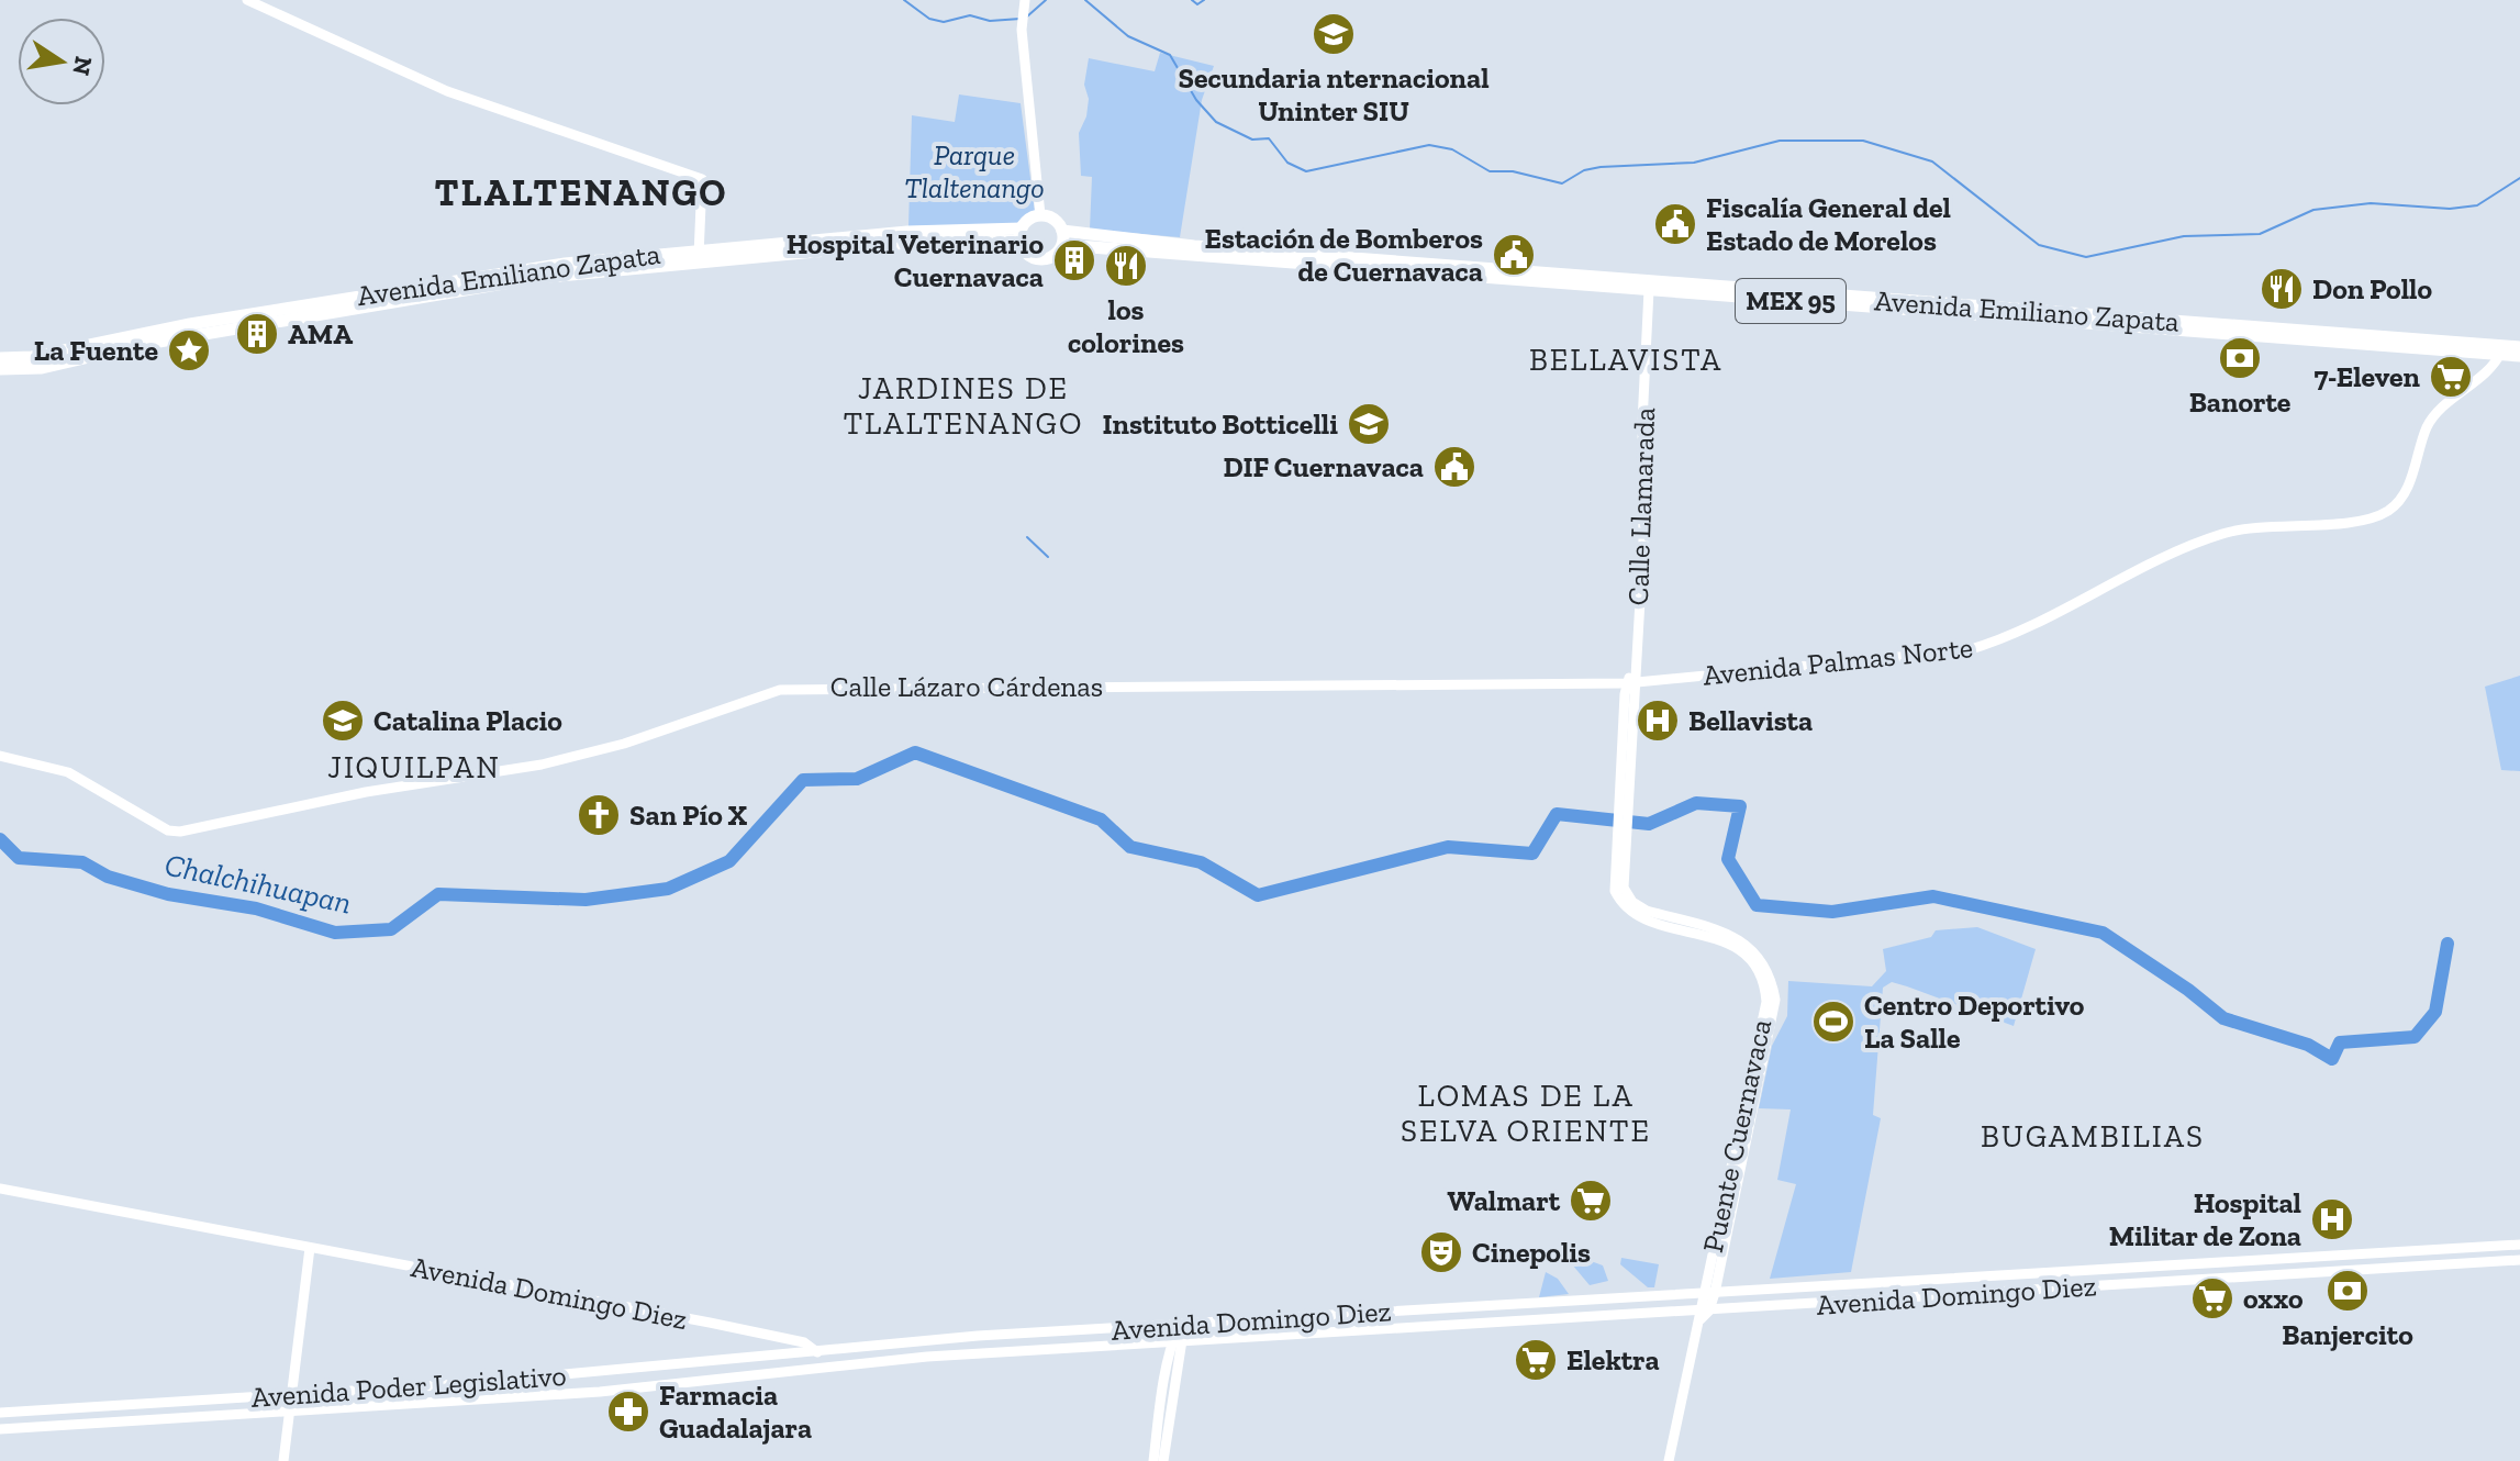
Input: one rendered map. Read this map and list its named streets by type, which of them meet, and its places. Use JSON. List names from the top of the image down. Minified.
{"streets":{"main road":["Avenida Emiliano Zapata","MEX 95","Calle Llamarada","Avenida Palmas Norte","Calle Lázaro Cárdenas","Puente Cuernavaca","Avenida Domingo Diez","Avenida Poder Legislativo"]},"crossings":[["Avenida Emiliano Zapata","Calle Llamarada"],["Avenida Emiliano Zapata","Avenida Palmas Norte"],["Calle Llamarada","Avenida Palmas Norte"],["Calle Llamarada","Calle Lázaro Cárdenas"],["Calle Llamarada","Puente Cuernavaca"],["Avenida Palmas Norte","Calle Lázaro Cárdenas"],["Avenida Palmas Norte","Puente Cuernavaca"],["Calle Lázaro Cárdenas","Puente Cuernavaca"],["Puente Cuernavaca","Avenida Domingo Diez"],["Avenida Domingo Diez","Avenida Poder Legislativo"]],"districts":["TLALTENANGO","BELLAVISTA","JARDINES DE TLALTENANGO","JIQUILPAN","LOMAS DE LA SELVA ORIENTE","BUGAMBILIAS"],"water":["Chalchihuapan"],"parks":["Parque Tlaltenango"],"places":{"school or university":["Secundaria nternacional Uninter SIU","Instituto Botticelli","Catalina Placio"],"public building":["Fiscalía General del Estado de Morelos","Estación de Bomberos de Cuernavaca","DIF Cuernavaca"],"building":["Hospital Veterinario Cuernavaca","AMA"],"restaurant":["los colorines","Don Pollo"],"place":["La Fuente"],"bank":["Banorte","Banjercito"],"supermarket":["7-Eleven","Walmart","oxxo","Elektra"],"hospital":["Bellavista","Hospital Militar de Zona"],"church":["San Pío X"],"sports":["Centro Deportivo La Salle"],"theatre":["Cinepolis"],"pharmacy":["Farmacia Guadalajara"]},"north":"right"}
